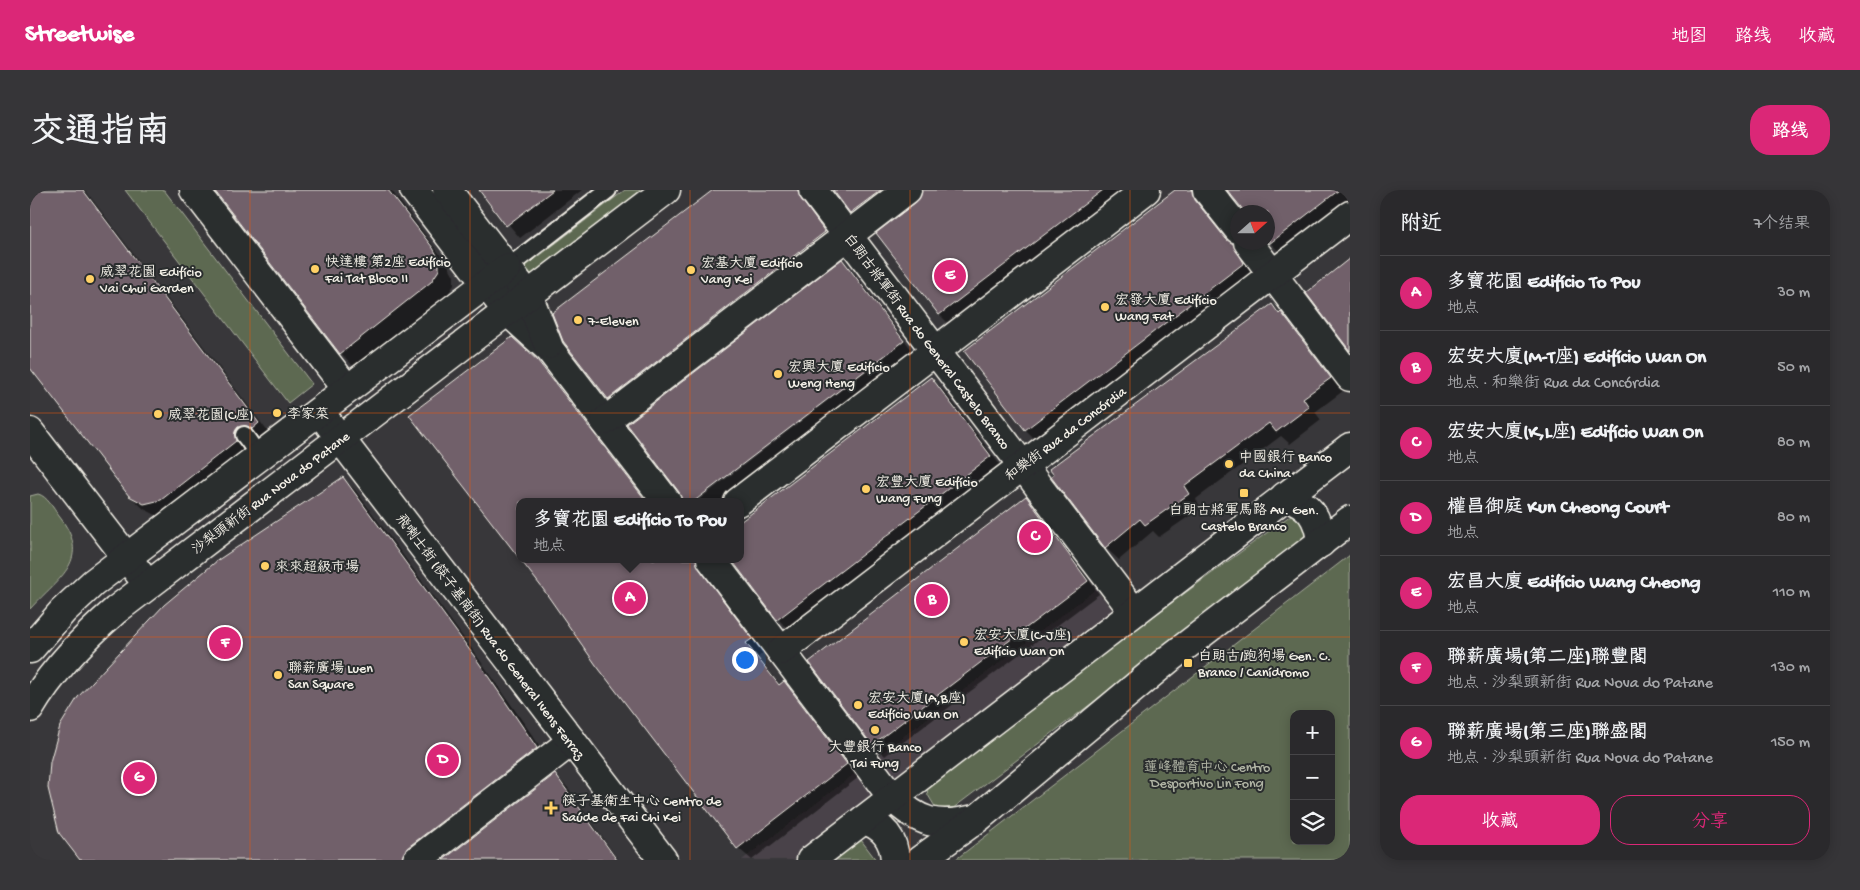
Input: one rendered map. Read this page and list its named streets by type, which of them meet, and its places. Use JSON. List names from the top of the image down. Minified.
{"streets":{"street":["白朗古將軍街 Rua do General Castelo Branco","和樂街 Rua da Concórdia","沙梨頭新街 Rua Nova do Patane","飛喇士街 (筷子基南街) Rua do General Ivens Ferraz"]},"crossings":[["白朗古將軍街 Rua do General Castelo Branco","和樂街 Rua da Concórdia"],["沙梨頭新街 Rua Nova do Patane","飛喇士街 (筷子基南街) Rua do General Ivens Ferraz"]],"parks":["蓮峰體育中心 Centro Desportivo Lin Fong"],"places":{"other":["快達樓 第2座 Edifício Fai Tat Bloco II","宏基大廈 Edifício Vang Kei","威翠花園 Edifício Vai Chui Garden","宏發大廈 Edifício Wang Fat","7-Eleven","宏興大廈 Edifício Weng Heng","李家菜","威翠花園(C座)","中國銀行 Banco da China","宏豐大廈 Edifício Wang Fung","來來超級市場","宏安大廈(C-J座) Edifício Wan On","聯薪廣場 Luen San Square","宏安大廈(A,B座) Edifício Wan On","大豐銀行 Banco Tai Fung"],"transit":["白朗古將軍馬路 Av. Gen. Castelo Branco","白朗古/跑狗場 Gen. C. Branco / Canídromo"],"health":["筷子基衛生中心 Centro de Saúde de Fai Chi Kei"]},"north":"right","page":{"header":"Streetwise","nav":["地图","路线","收藏"],"title":"交通指南","buttons":["路线",["收藏","分享"]],"heading":["附近","7个结果"],"list":[{"mark":"A","name":"多寶花園 Edifício To Pou","note":"地点","value":"30 m"},{"mark":"B","name":"宏安大廈(M-T座) Edifício Wan On","note":"地点 · 和樂街 Rua da Concórdia","value":"50 m"},{"mark":"C","name":"宏安大廈(K,L座) Edifício Wan On","note":"地点","value":"80 m"},{"mark":"D","name":"權昌御庭 Kun Cheong Court","note":"地点","value":"80 m"},{"mark":"E","name":"宏昌大廈 Edifício Wang Cheong","note":"地点","value":"110 m"},{"mark":"F","name":"聯薪廣場(第二座)聯豐閣","note":"地点 · 沙梨頭新街 Rua Nova do Patane","value":"130 m"},{"mark":"G","name":"聯薪廣場(第三座)聯盛閣","note":"地点 · 沙梨頭新街 Rua Nova do Patane","value":"150 m"}],"pins":["E","C","A","B","F","D","G"],"popup":["多寶花園 Edifício To Pou","地点"],"map_buttons":["+","−"]}}
